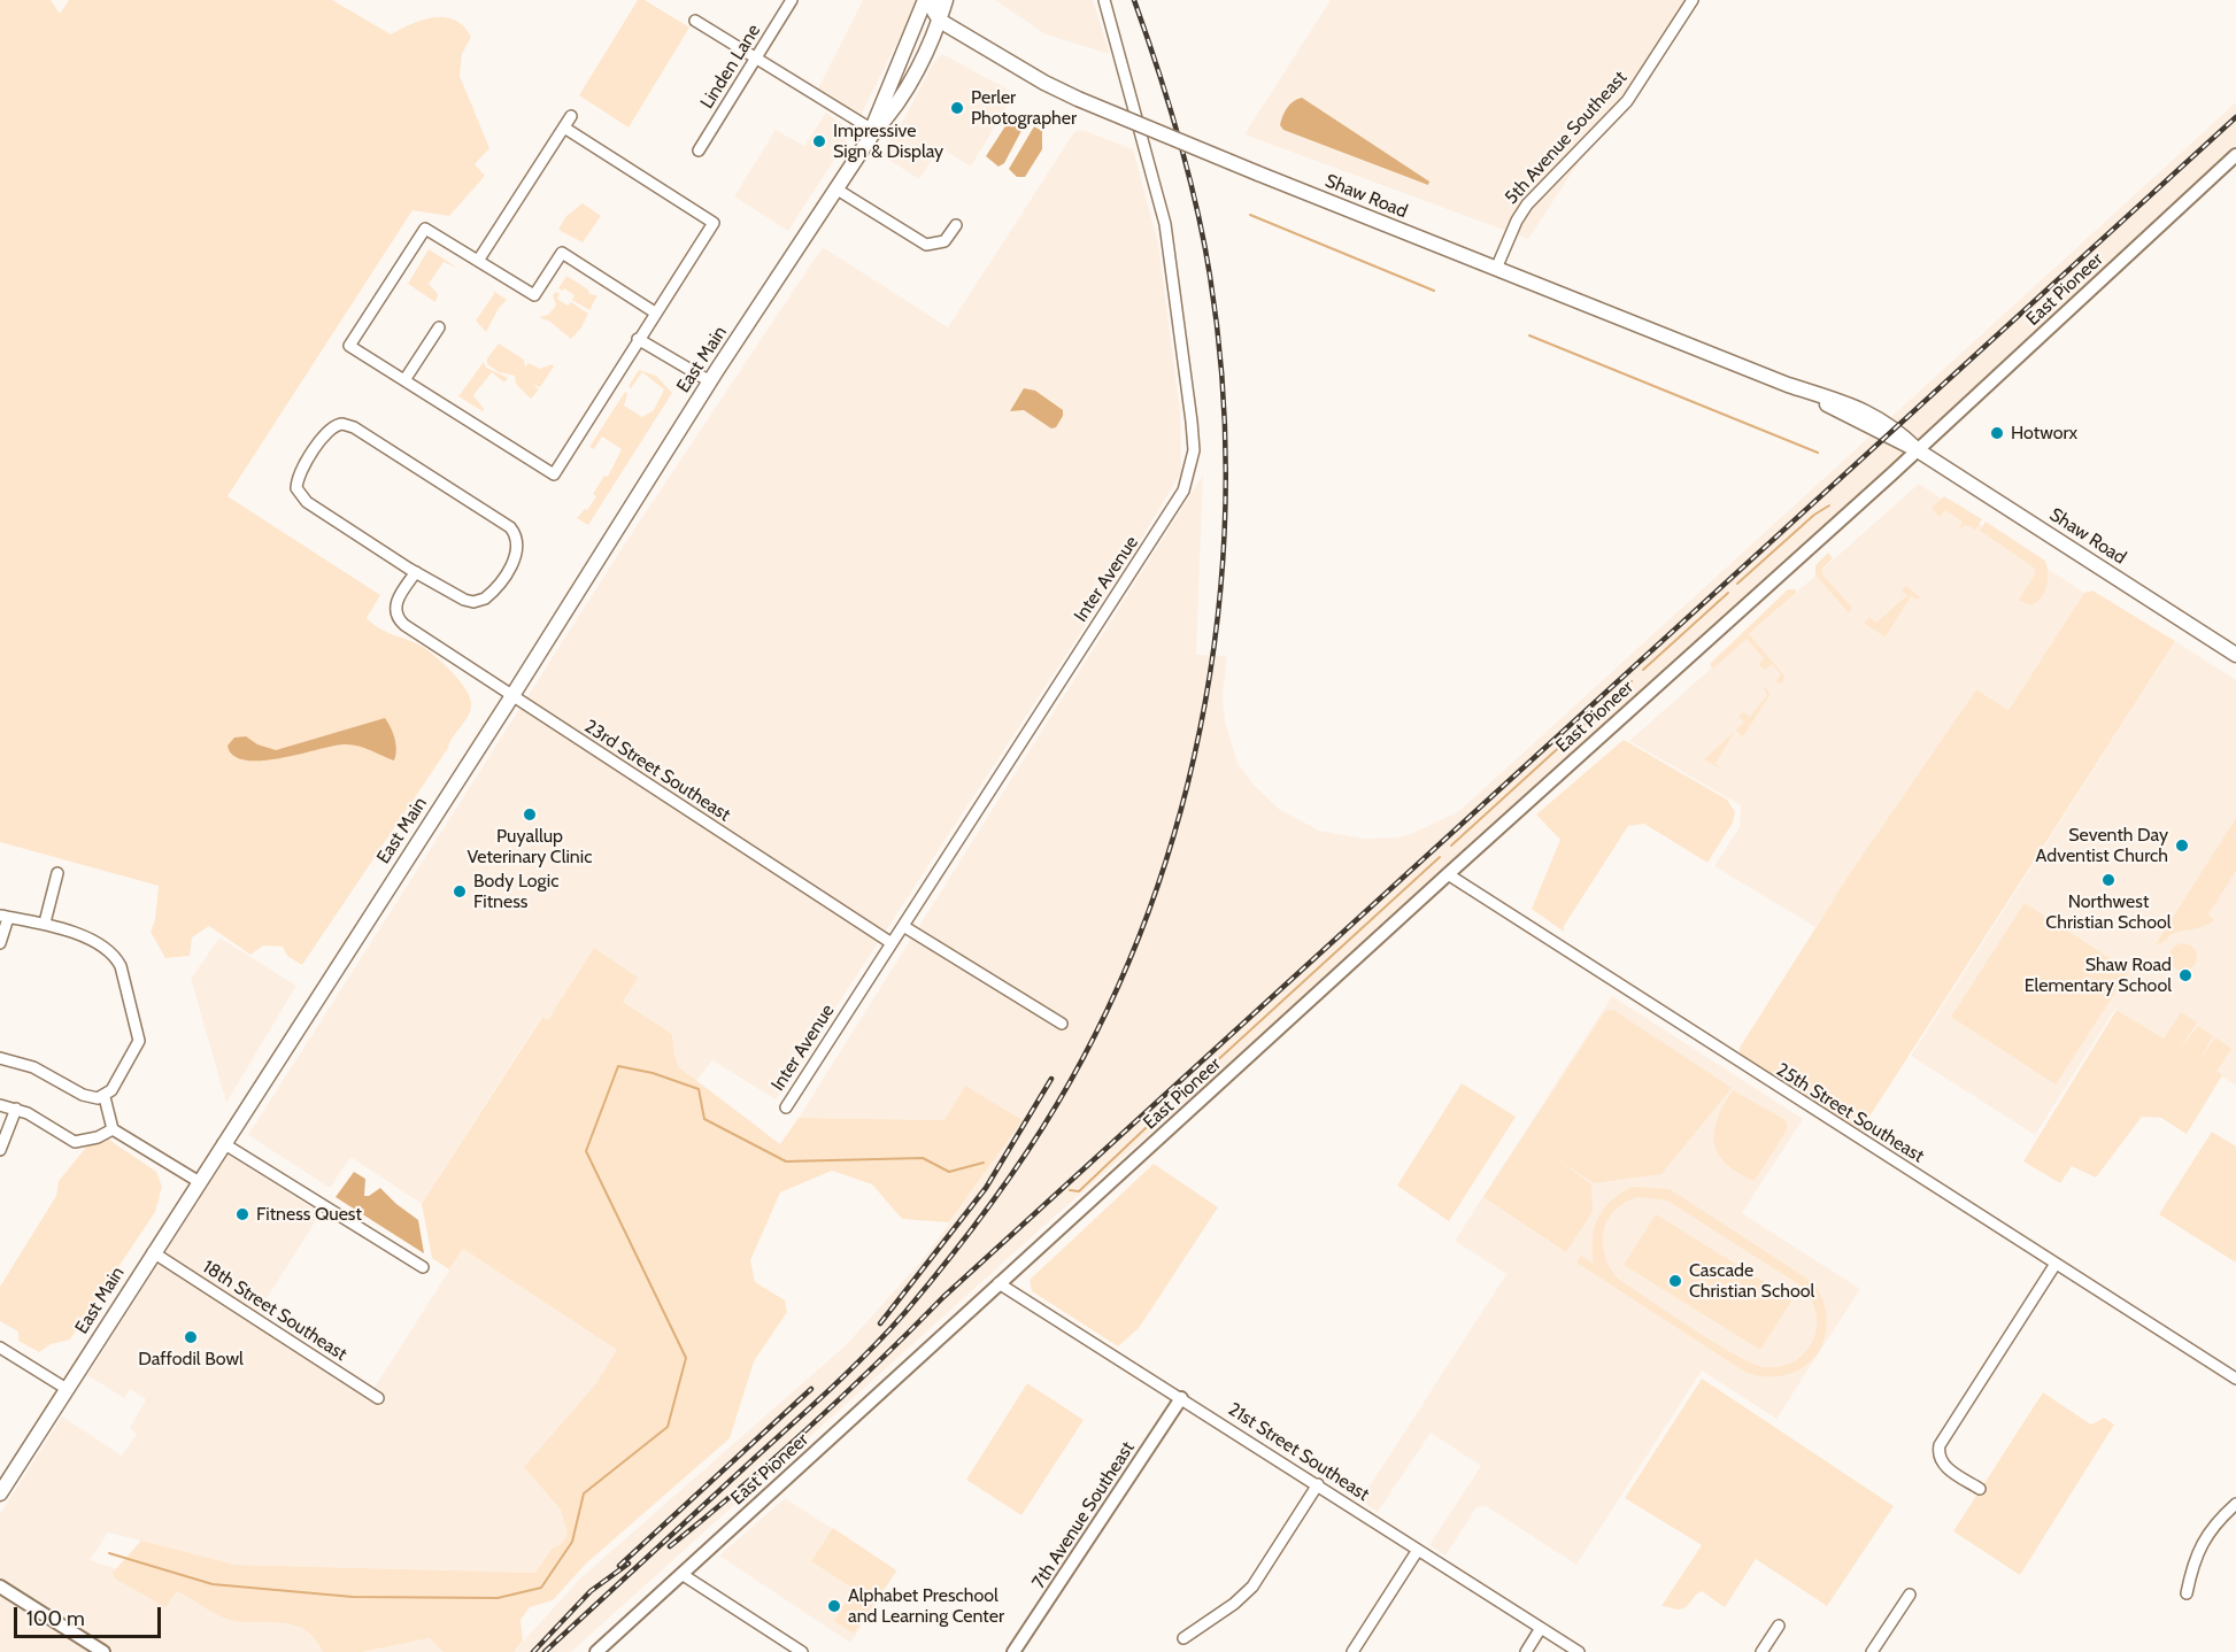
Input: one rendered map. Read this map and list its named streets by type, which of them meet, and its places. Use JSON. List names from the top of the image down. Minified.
{"streets":{"main road":["Shaw Road","East Main"],"street":["Linden Lane","5th Avenue Southeast","East Pioneer","Inter Avenue","23rd Street Southeast","25th Street Southeast","18th Street Southeast","21st Street Southeast","7th Avenue Southeast"]},"crossings":[["5th Avenue Southeast","Shaw Road"],["Shaw Road","East Pioneer"],["Shaw Road","East Main"],["East Pioneer","25th Street Southeast"],["East Pioneer","21st Street Southeast"],["East Main","23rd Street Southeast"],["East Main","18th Street Southeast"],["Inter Avenue","23rd Street Southeast"],["21st Street Southeast","7th Avenue Southeast"]],"places":["Perler Photographer","Impressive Sign & Display","Hotworx","Puyallup Veterinary Clinic","Seventh Day Adventist Church","Northwest Christian School","Body Logic Fitness","Shaw Road Elementary School","Fitness Quest","Cascade Christian School","Daffodil Bowl","Alphabet Preschool and Learning Center"],"scale_bar":"100 m"}
